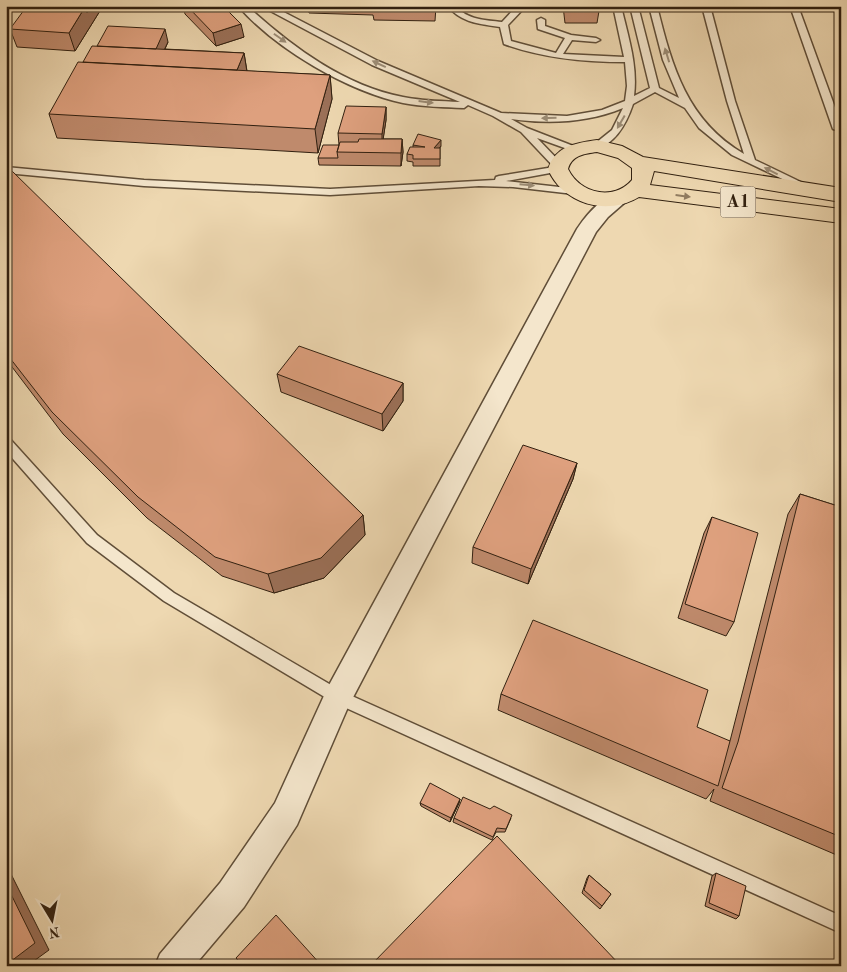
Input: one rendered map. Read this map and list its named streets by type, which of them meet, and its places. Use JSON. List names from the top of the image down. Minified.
{"streets":{"highway":["A1"]},"north":"bottom"}
